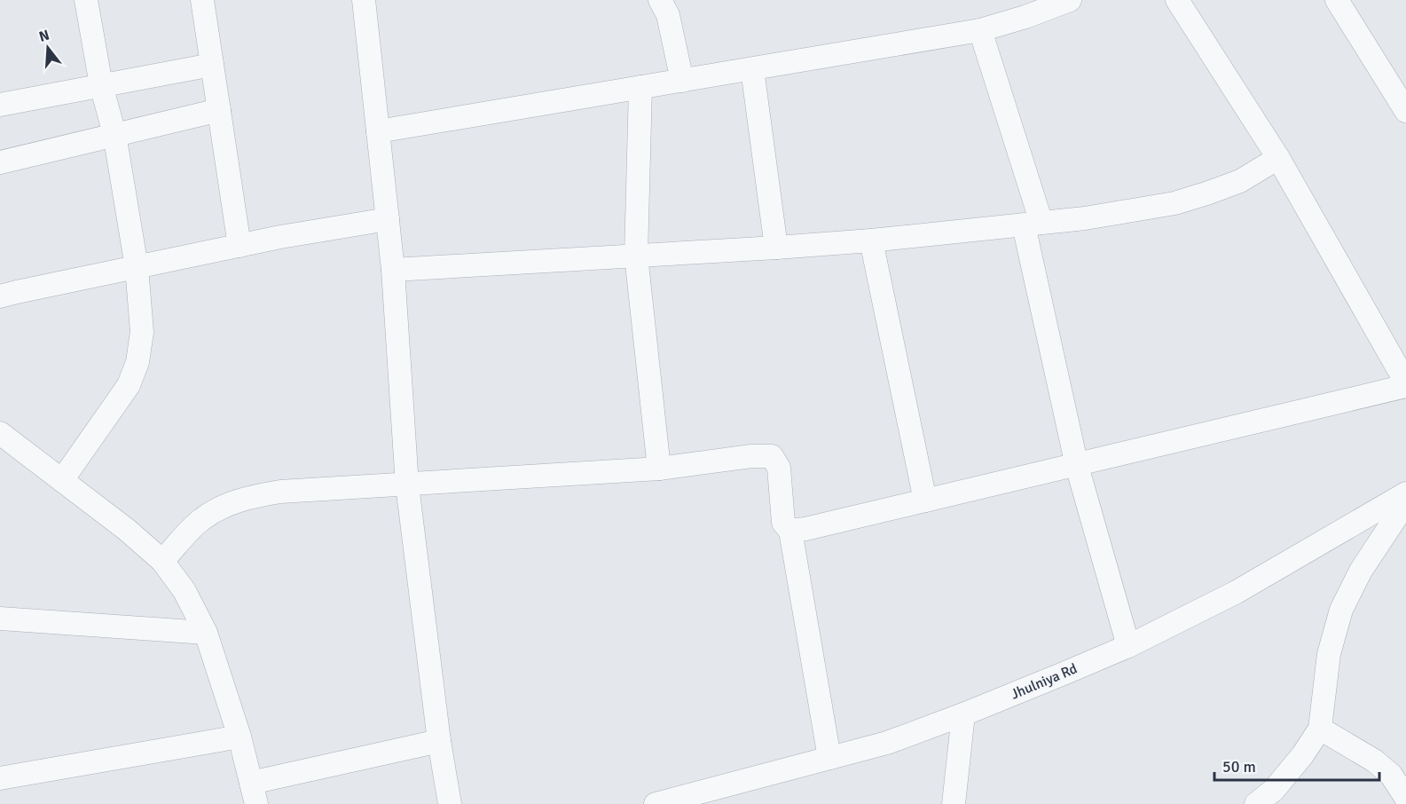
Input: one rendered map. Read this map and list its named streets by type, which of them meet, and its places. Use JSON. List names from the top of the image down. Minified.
{"streets":{"street":["Jhulniya Rd"]},"scale_bar":"50 m","north":"top"}
